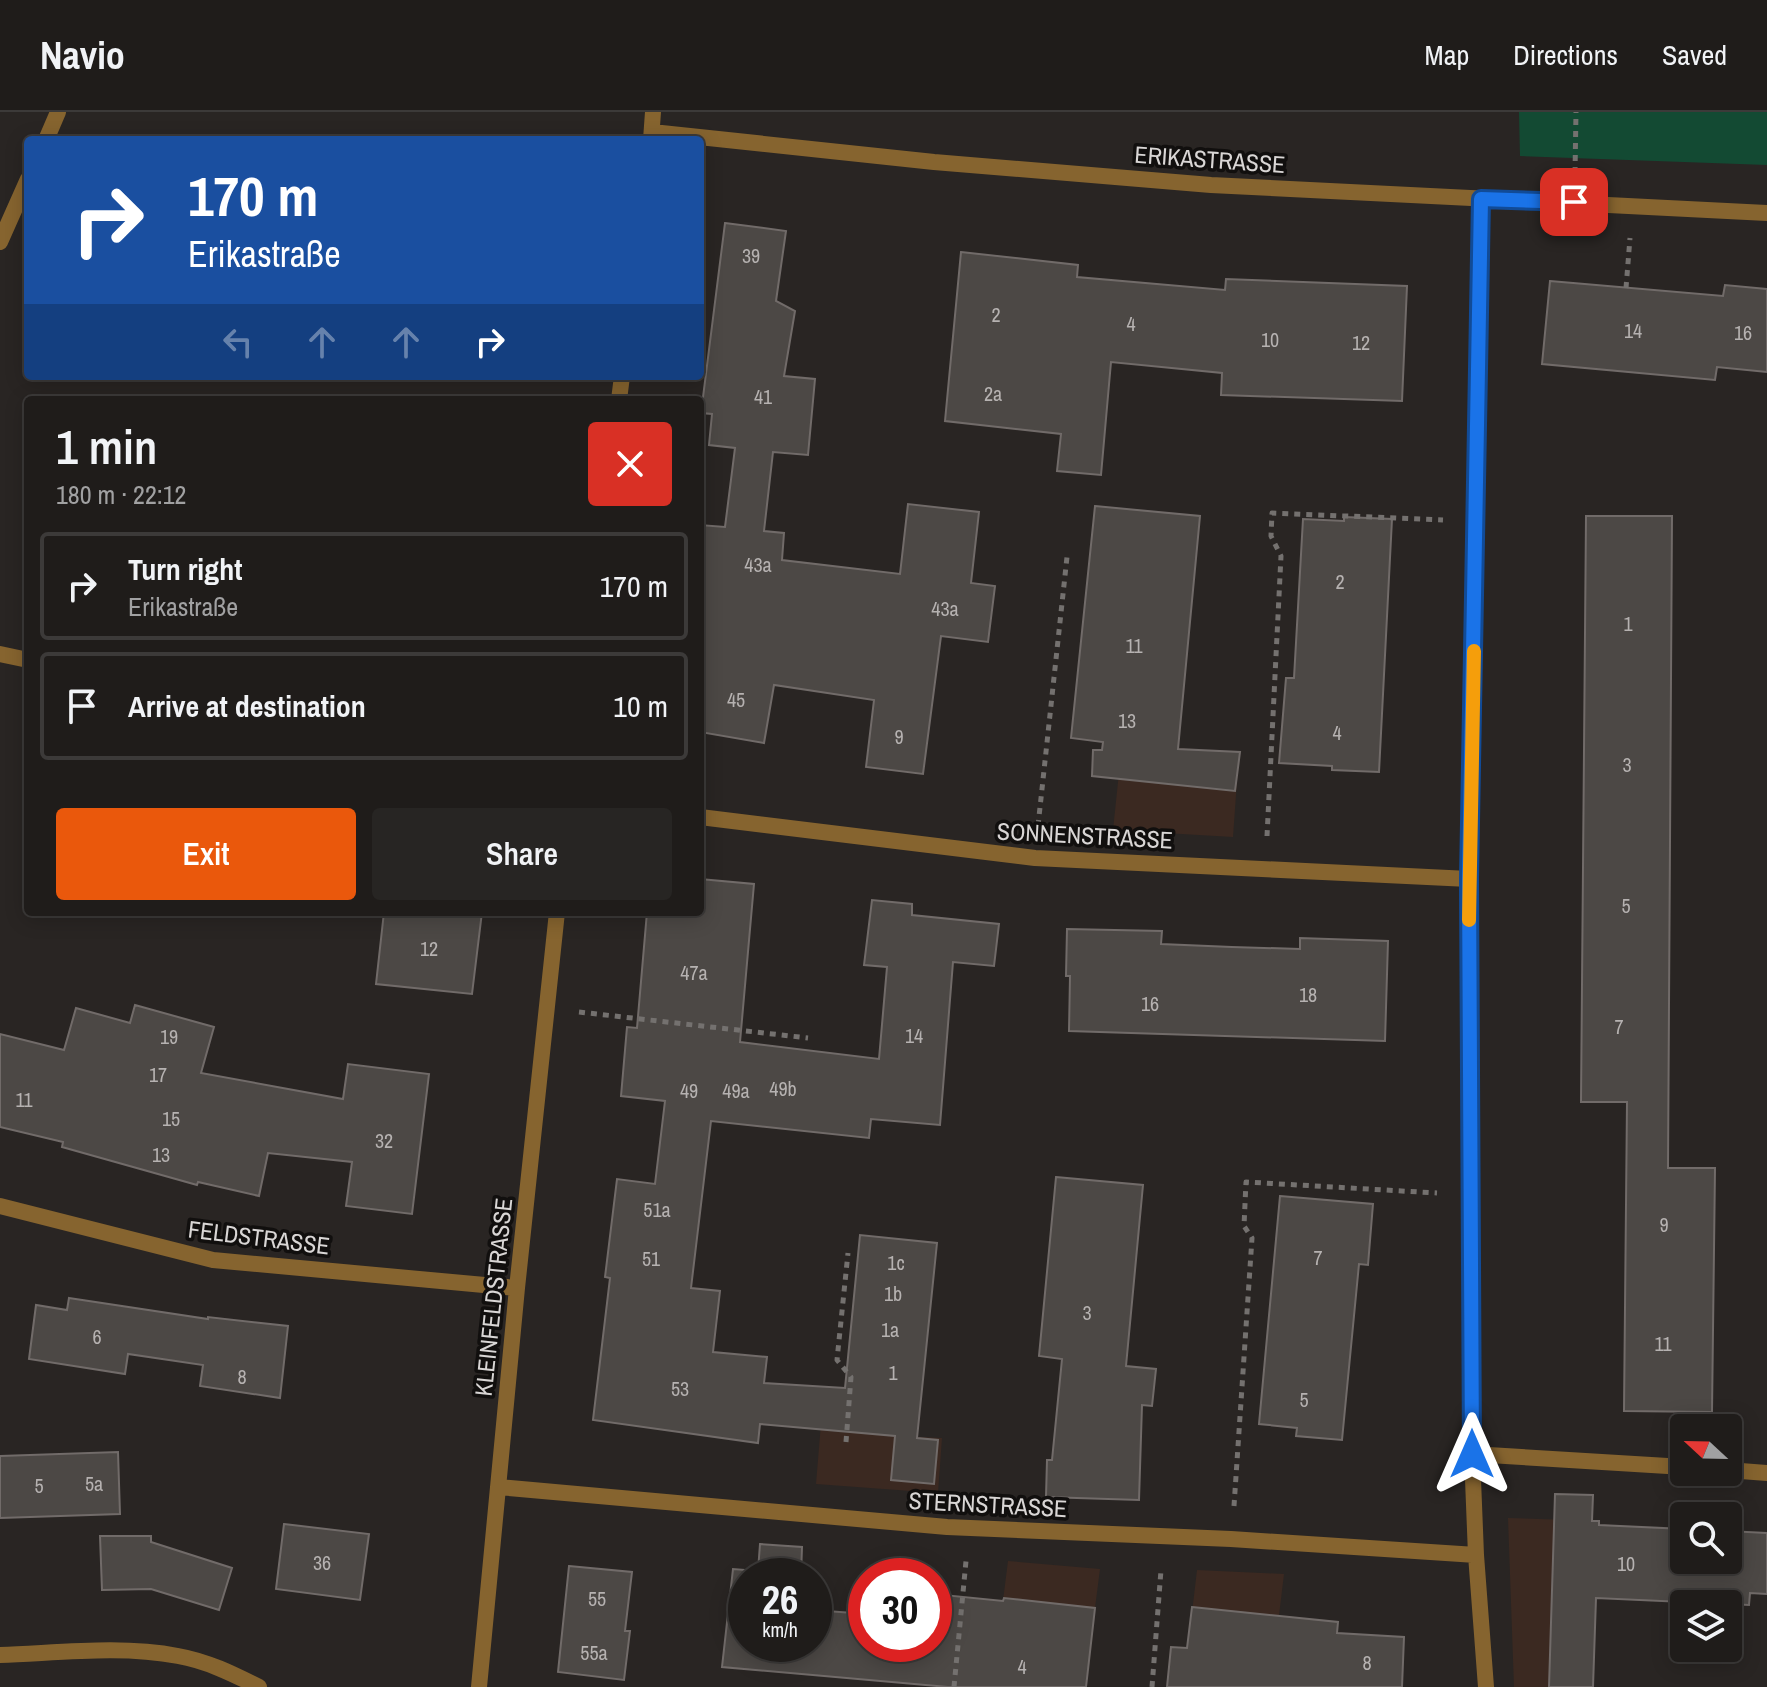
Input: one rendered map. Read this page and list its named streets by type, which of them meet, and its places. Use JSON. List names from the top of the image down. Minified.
{"streets":{"street":["ERIKASTRASSE","SONNENSTRASSE","FELDSTRASSE","KLEINFELDSTRASSE","STERNSTRASSE"]},"crossings":[["FELDSTRASSE","KLEINFELDSTRASSE"],["KLEINFELDSTRASSE","STERNSTRASSE"]],"house_numbers":["39","2","4","14","16","10","12","2a","41","43a","2","43a","1","11","45","13","4","9","3","5","12","47a","18","16","7","14","19","17","49b","49","49a","11","15","32","13","51a","9","7","51","1c","1b","3","1a","6","11","1","8","53","5","5a","5","36","10","55","55a","8","4"],"north":"left","page":{"header":"Navio","nav":["Map","Directions","Saved"],"turn":["170 m","Erikastraße"],"heading":["1 min","180 m · 22:12"],"list":[{"name":"Turn right","note":"Erikastraße","value":"170 m"},{"name":"Arrive at destination","value":"10 m"}],"buttons":["Exit","Share"],"speed":"26 km/h","limit":"30"}}
